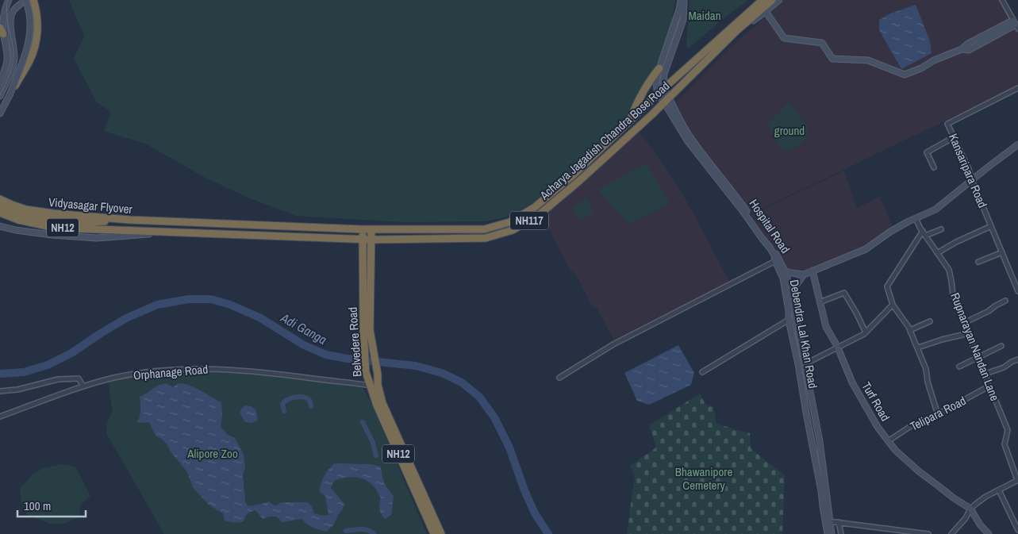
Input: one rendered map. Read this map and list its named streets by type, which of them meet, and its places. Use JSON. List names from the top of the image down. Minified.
{"streets":{"highway":["Acharya Jagadish Chandra Bose Road","Vidyasagar Flyover","NH117","NH12","Belvedere Road"],"main road":["Hospital Road","Debendra Lal Khan Road","Turf Road"],"street":["Kansaripara Road","Rupnarayan Nandan Lane","Orphanage Road","Telipara Road"]},"crossings":[["Acharya Jagadish Chandra Bose Road","NH117"],["Acharya Jagadish Chandra Bose Road","Hospital Road"],["Acharya Jagadish Chandra Bose Road","NH12"],["Acharya Jagadish Chandra Bose Road","Debendra Lal Khan Road"],["Acharya Jagadish Chandra Bose Road","Belvedere Road"],["Vidyasagar Flyover","NH12"],["Vidyasagar Flyover","Belvedere Road"],["Hospital Road","Debendra Lal Khan Road"],["NH12","Belvedere Road"],["Belvedere Road","Orphanage Road"],["Rupnarayan Nandan Lane","Telipara Road"],["Turf Road","Telipara Road"]],"water":["Adi Ganga"],"parks":["Maidan","ground","Alipore Zoo","Bhawanipore Cemetery"],"scale_bar":"100 m"}
